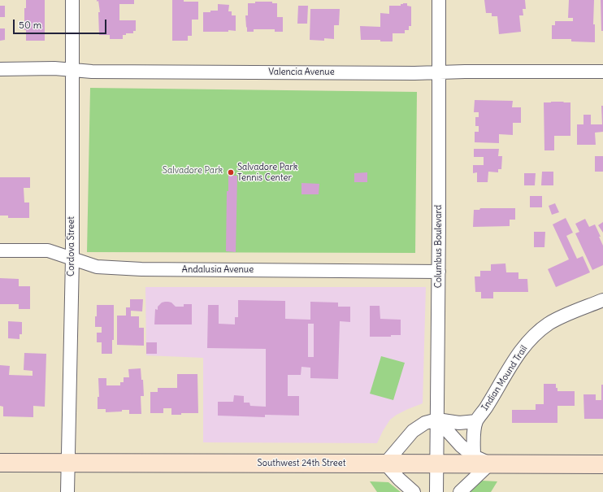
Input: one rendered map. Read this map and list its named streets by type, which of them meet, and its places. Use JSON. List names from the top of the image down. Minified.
{"streets":{"street":["Valencia Avenue","Cordova Street","Columbus Boulevard","Andalusia Avenue","Indian Mound Trail","Southwest 24th Street"]},"crossings":[["Valencia Avenue","Cordova Street"],["Valencia Avenue","Columbus Boulevard"],["Cordova Street","Andalusia Avenue"],["Cordova Street","Southwest 24th Street"],["Columbus Boulevard","Andalusia Avenue"],["Columbus Boulevard","Southwest 24th Street"]],"parks":["Salvadore Park"],"places":["Salvadore Park Tennis Center"],"scale_bar":"50 m"}
